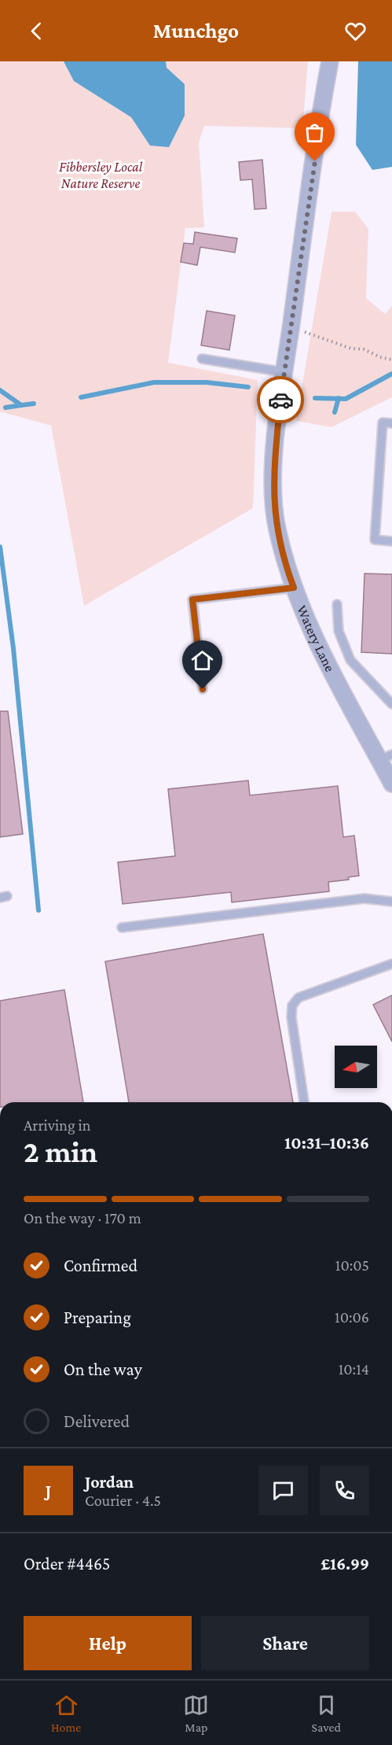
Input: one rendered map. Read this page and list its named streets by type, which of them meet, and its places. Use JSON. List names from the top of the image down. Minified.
{"streets":{"street":["Watery Lane"]},"parks":["Fibbersley Local Nature Reserve"],"north":"left","page":{"header":"Munchgo","heading":["2 min","Arriving in","10:31–10:36"],"panel":["Jordan","Courier · 4.5","Order #4465","£16.99"],"bar":"On the way · 170 m","list":[["Confirmed","10:05"],["Preparing","10:06"],["On the way","10:14"],"Delivered"],"round":"J","buttons":["Help","Share"],"tabs":["Home","Map","Saved"]}}
